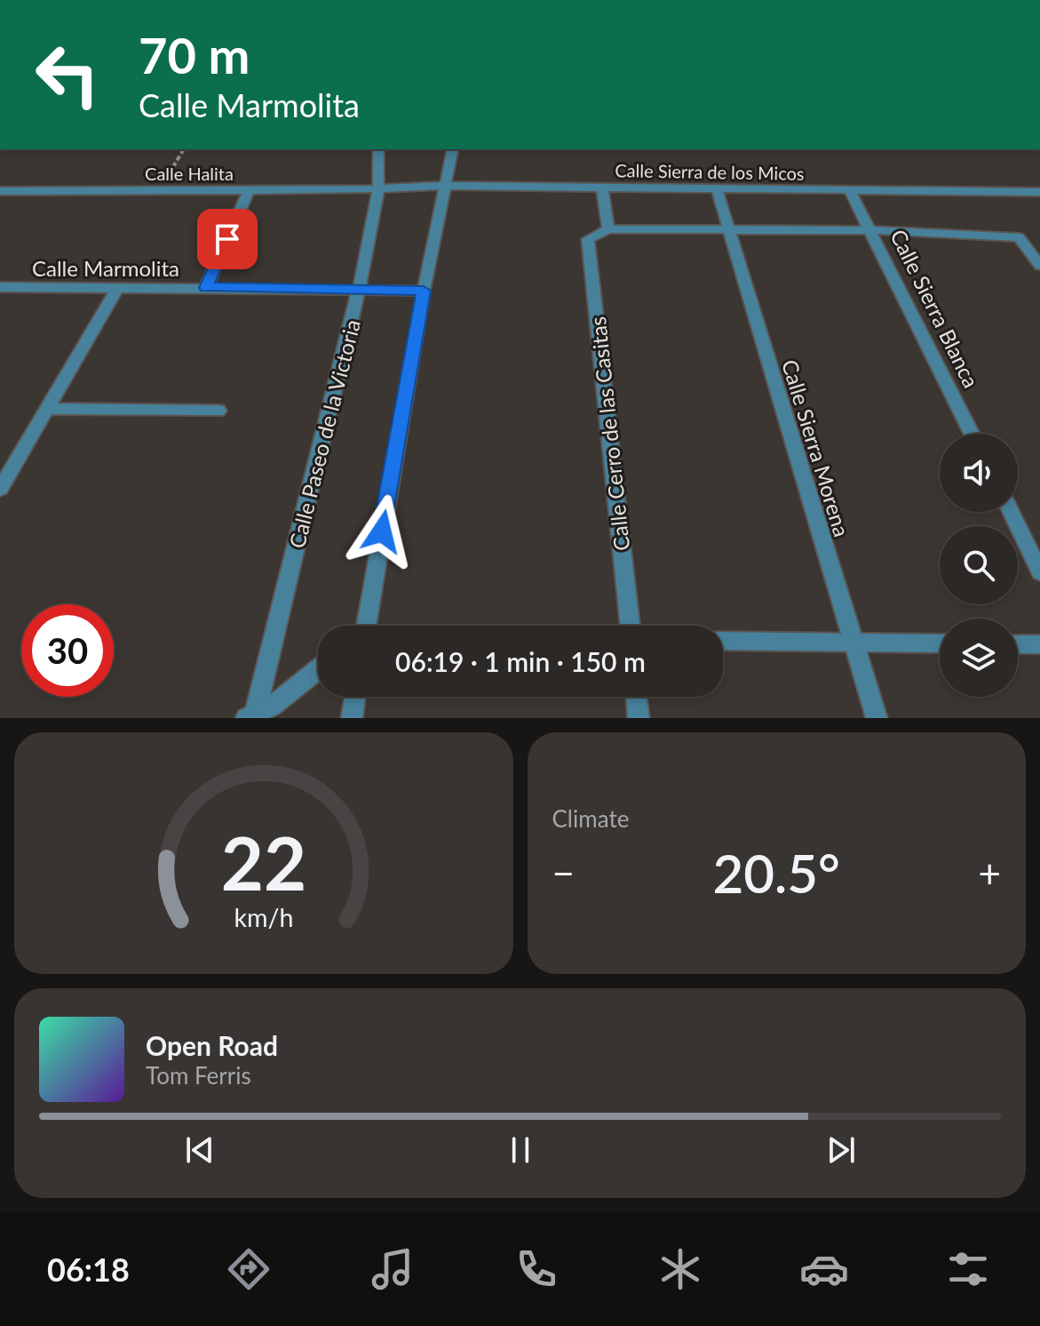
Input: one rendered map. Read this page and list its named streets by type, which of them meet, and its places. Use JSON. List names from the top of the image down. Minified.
{"streets":{"street":["Calle Sierra de los Micos","Calle Halita","Calle Marmolita","Calle Sierra Blanca","Calle Paseo de la Victoria","Calle Cerro de las Casitas","Calle Sierra Morena"]},"crossings":[["Calle Sierra de los Micos","Calle Halita"],["Calle Sierra de los Micos","Calle Sierra Blanca"],["Calle Sierra de los Micos","Calle Paseo de la Victoria"],["Calle Sierra de los Micos","Calle Cerro de las Casitas"],["Calle Sierra de los Micos","Calle Sierra Morena"],["Calle Halita","Calle Paseo de la Victoria"],["Calle Marmolita","Calle Paseo de la Victoria"]],"page":{"turn":["70 m","Calle Marmolita"],"limit":"30","trip":"06:19 · 1 min · 150 m","tile":"Climate","heat":["−","20.5°","+"],"song":["Open Road","Tom Ferris"],"tabs":"06:18","gauge":["22","km/h"]}}
